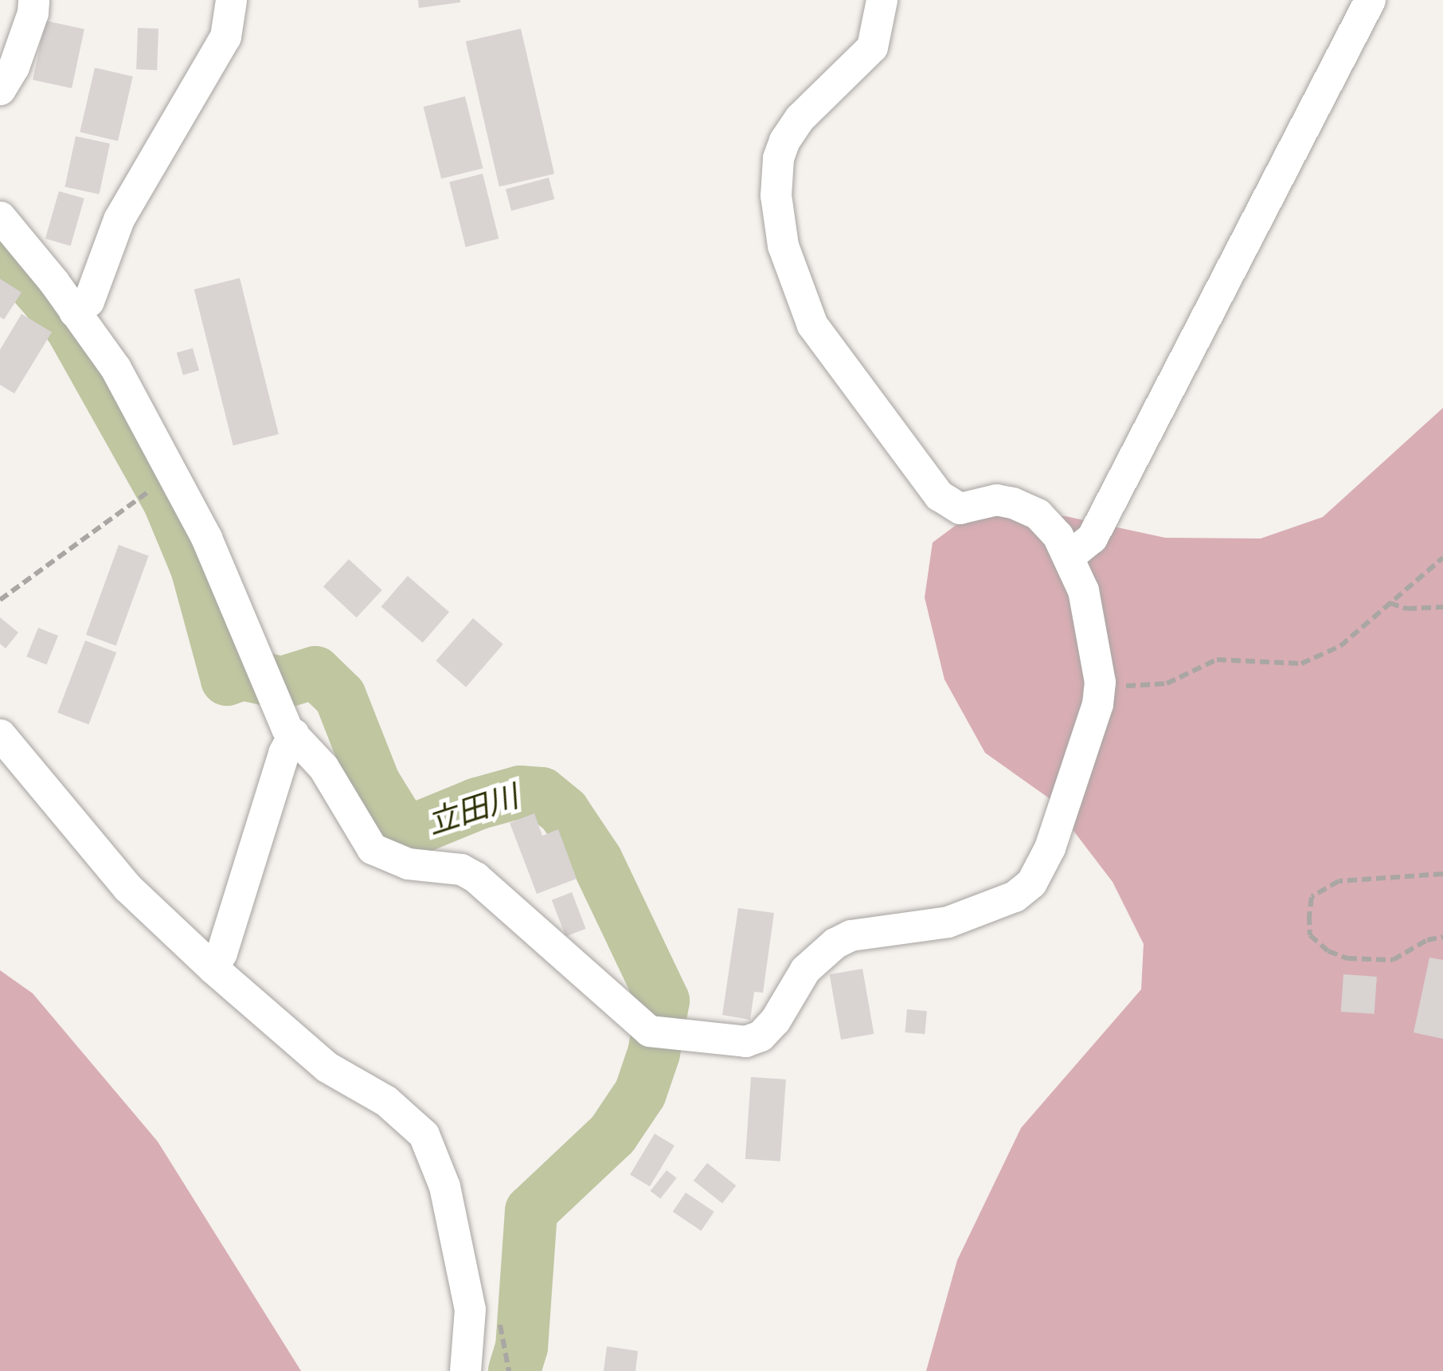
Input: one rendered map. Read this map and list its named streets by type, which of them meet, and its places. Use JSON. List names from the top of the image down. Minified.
{"water":["立田川"]}
